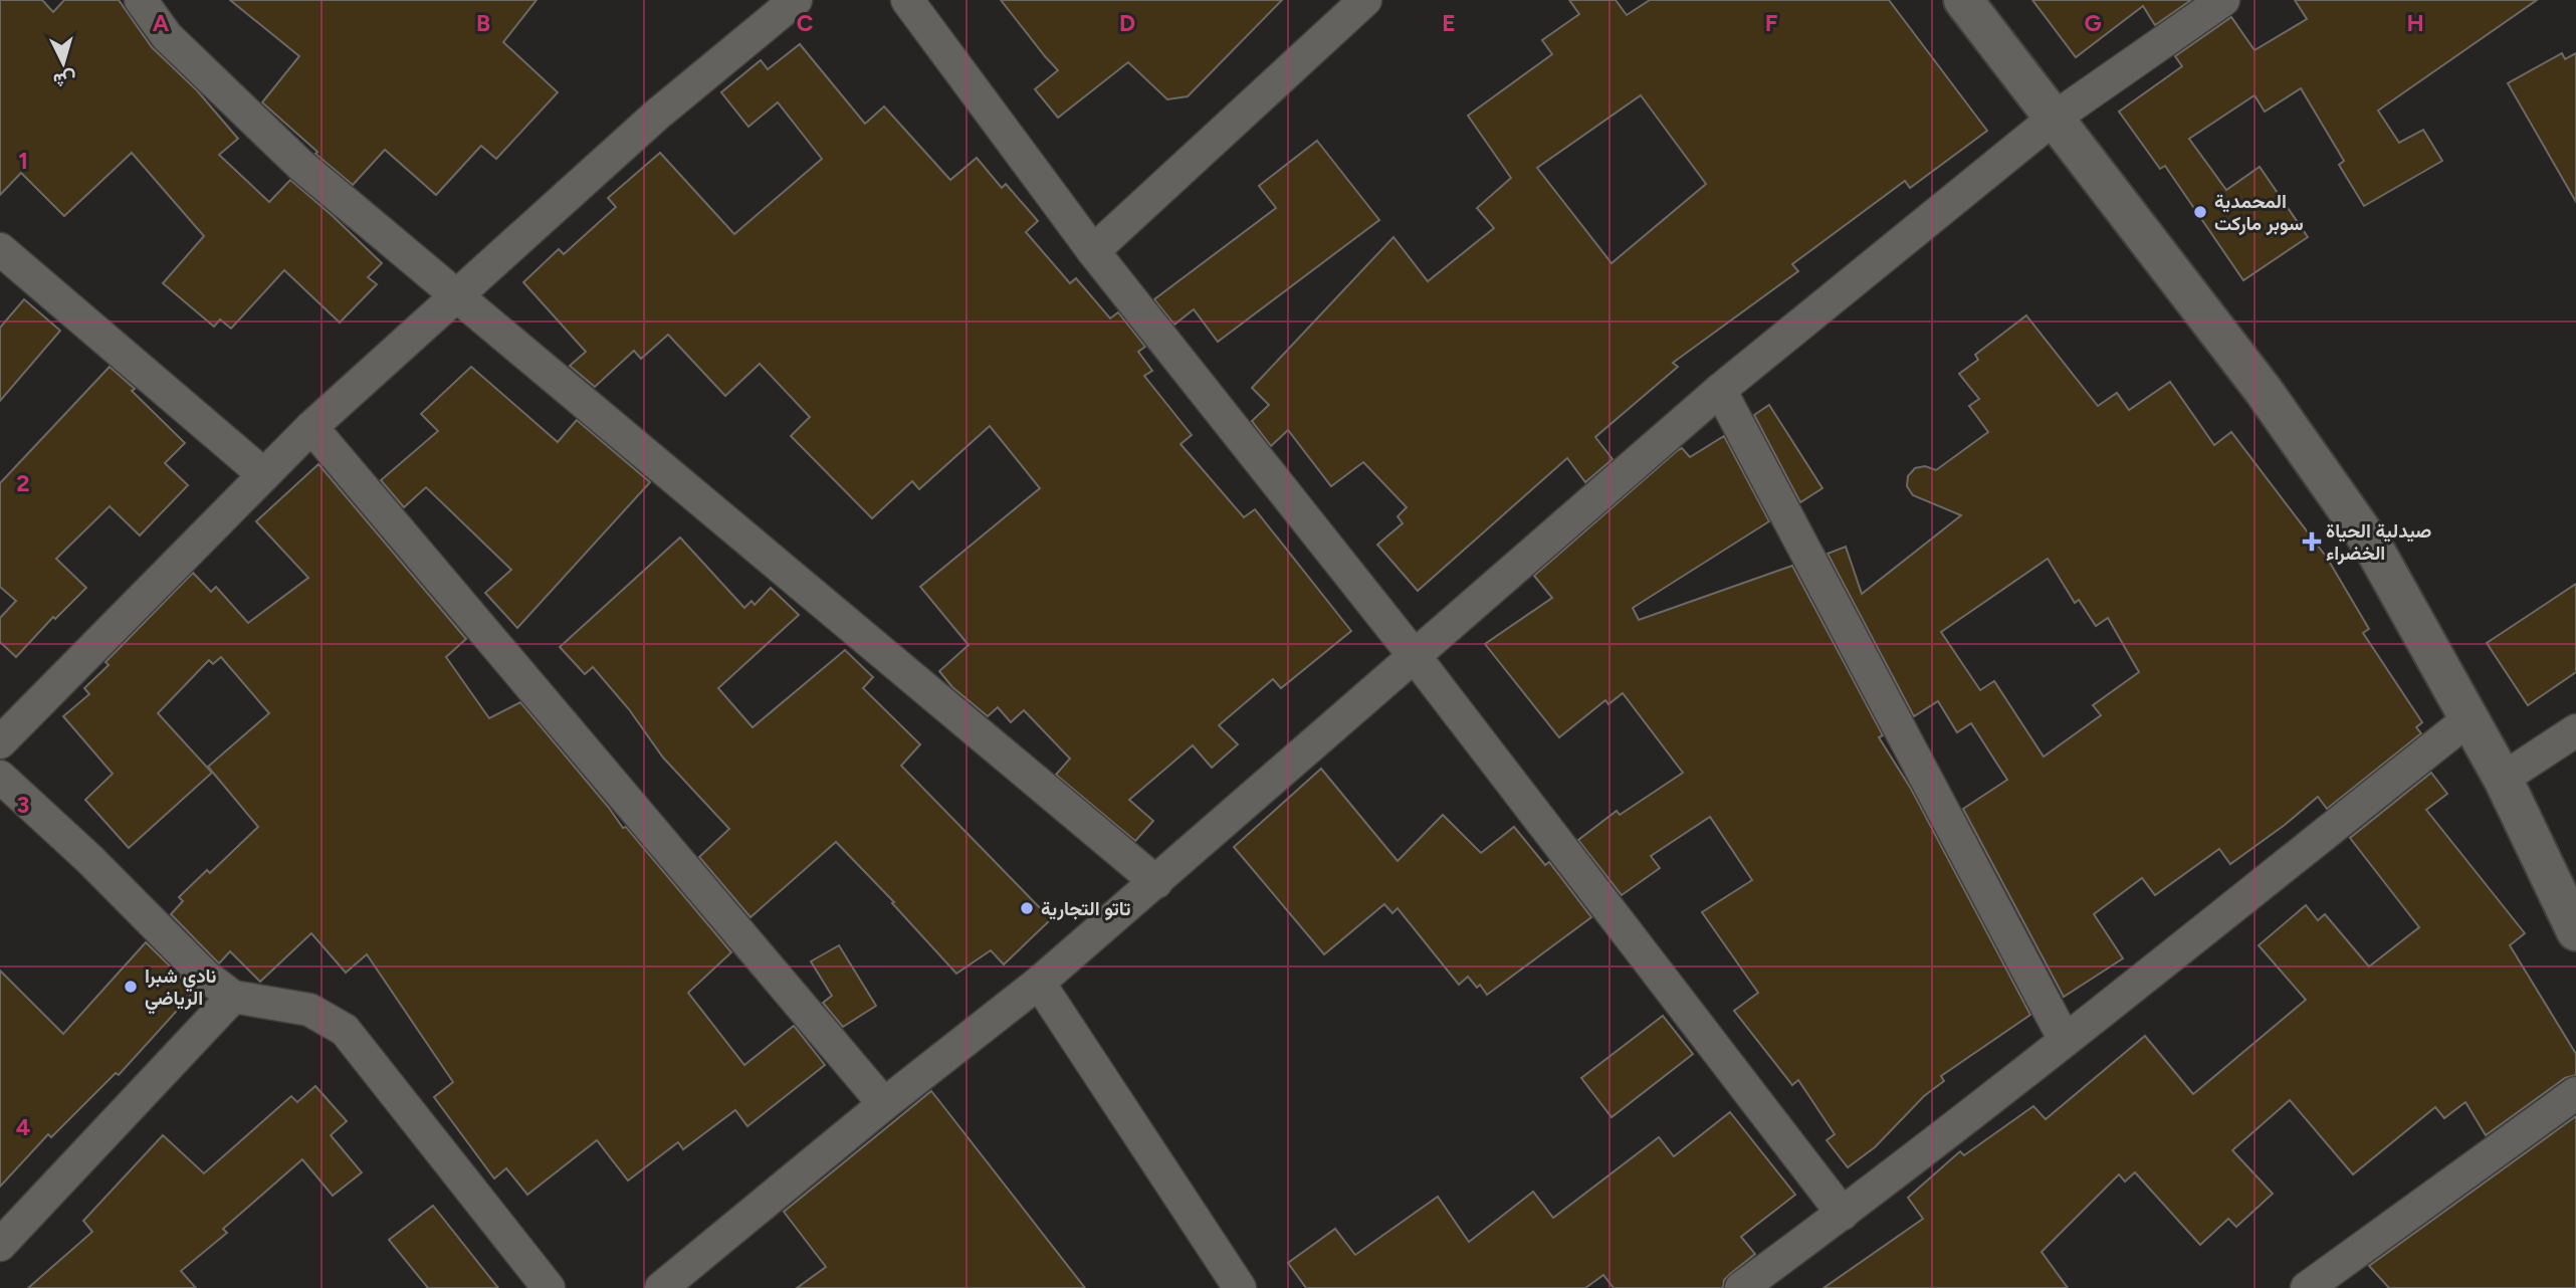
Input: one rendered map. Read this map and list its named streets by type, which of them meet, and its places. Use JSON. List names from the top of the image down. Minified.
{"places":{"other":["المحمدية سوبر ماركت","تاتو التجارية","نادي شبرا الرياضي"],"health":["صيدلية الحياة الخضراء"]},"north":"bottom","grid":{"columns":["A","B","C","D","E","F","G","H"],"rows":["1","2","3","4"]}}
